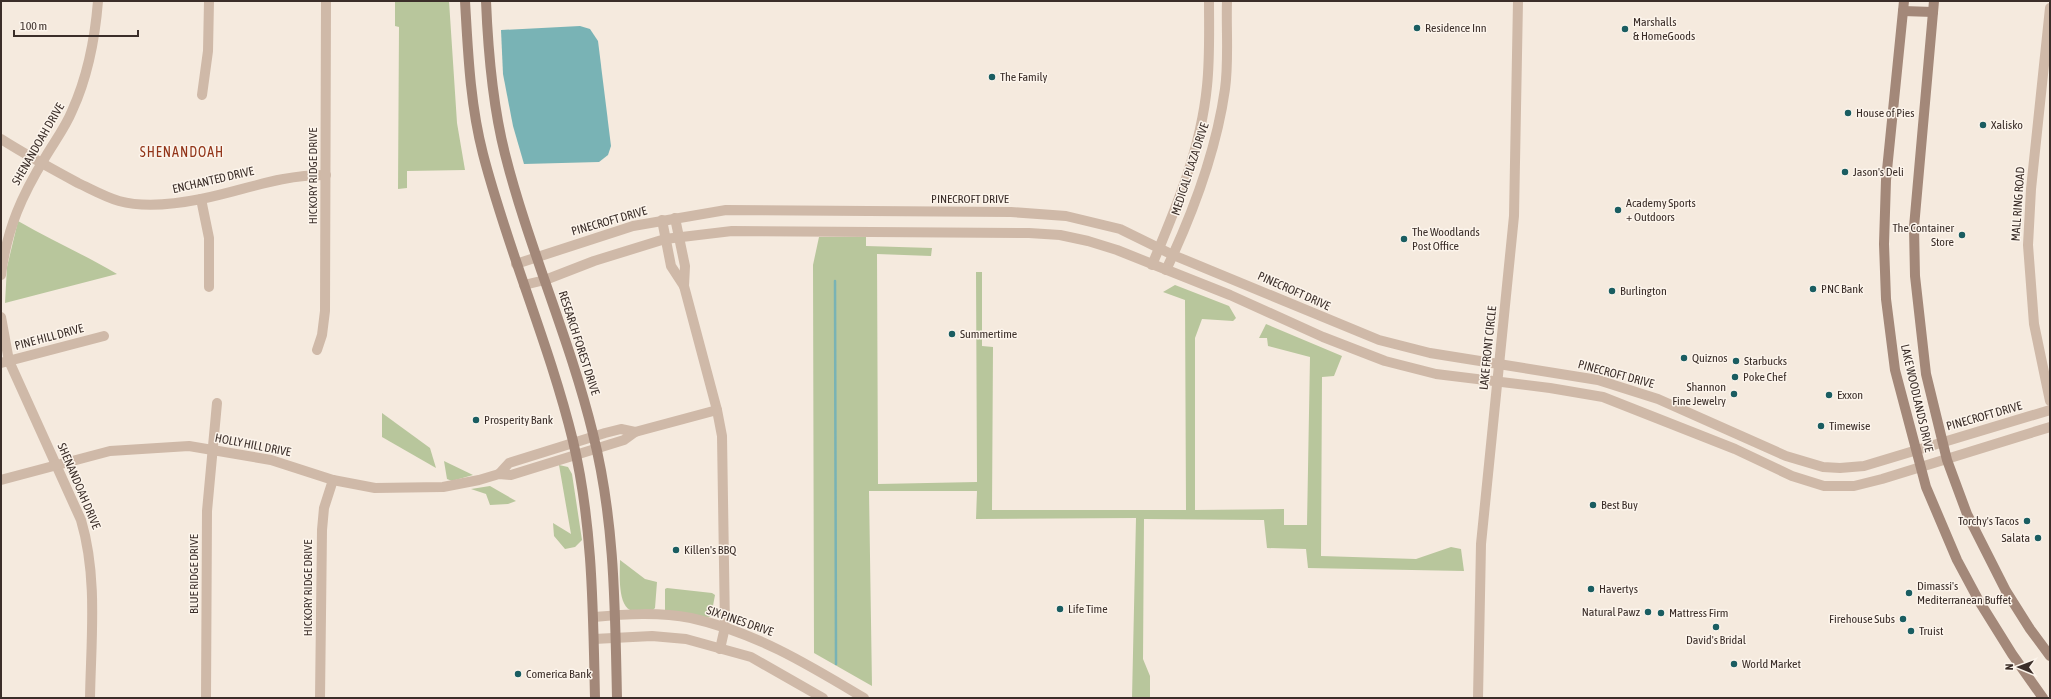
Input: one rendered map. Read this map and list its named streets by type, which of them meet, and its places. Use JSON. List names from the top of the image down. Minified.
{"streets":{"main road":["RESEARCH FOREST DRIVE","LAKE WOODLANDS DRIVE"],"street":["SHENANDOAH DRIVE","MEDICAL PLAZA DRIVE","HICKORY RIDGE DRIVE","ENCHANTED DRIVE","PINECROFT DRIVE","MALL RING ROAD","PINE HILL DRIVE","LAKE FRONT CIRCLE","HOLLY HILL DRIVE","BLUE RIDGE DRIVE","SIX PINES DRIVE"]},"crossings":[["SHENANDOAH DRIVE","ENCHANTED DRIVE"],["SHENANDOAH DRIVE","PINE HILL DRIVE"],["SHENANDOAH DRIVE","HOLLY HILL DRIVE"],["MEDICAL PLAZA DRIVE","PINECROFT DRIVE"],["HICKORY RIDGE DRIVE","ENCHANTED DRIVE"],["HICKORY RIDGE DRIVE","HOLLY HILL DRIVE"],["PINECROFT DRIVE","RESEARCH FOREST DRIVE"],["PINECROFT DRIVE","LAKE FRONT CIRCLE"],["PINECROFT DRIVE","LAKE WOODLANDS DRIVE"],["RESEARCH FOREST DRIVE","HOLLY HILL DRIVE"],["RESEARCH FOREST DRIVE","SIX PINES DRIVE"],["HOLLY HILL DRIVE","BLUE RIDGE DRIVE"]],"districts":["SHENANDOAH"],"places":["Residence Inn","Marshalls & HomeGoods","The Family","House of Pies","Xalisko","Jason's Deli","Academy Sports + Outdoors","The Container Store","The Woodlands Post Office","PNC Bank","Burlington","Summertime","Quiznos","Starbucks","Poke Chef","Shannon Fine Jewelry","Exxon","Prosperity Bank","Timewise","Best Buy","Torchy's Tacos","Salata","Killen's BBQ","Havertys","Dimassi's Mediterranean Buffet","Life Time","Natural Pawz","Mattress Firm","Firehouse Subs","David's Bridal","Truist","World Market","Comerica Bank"],"scale_bar":"100 m","north":"left"}
